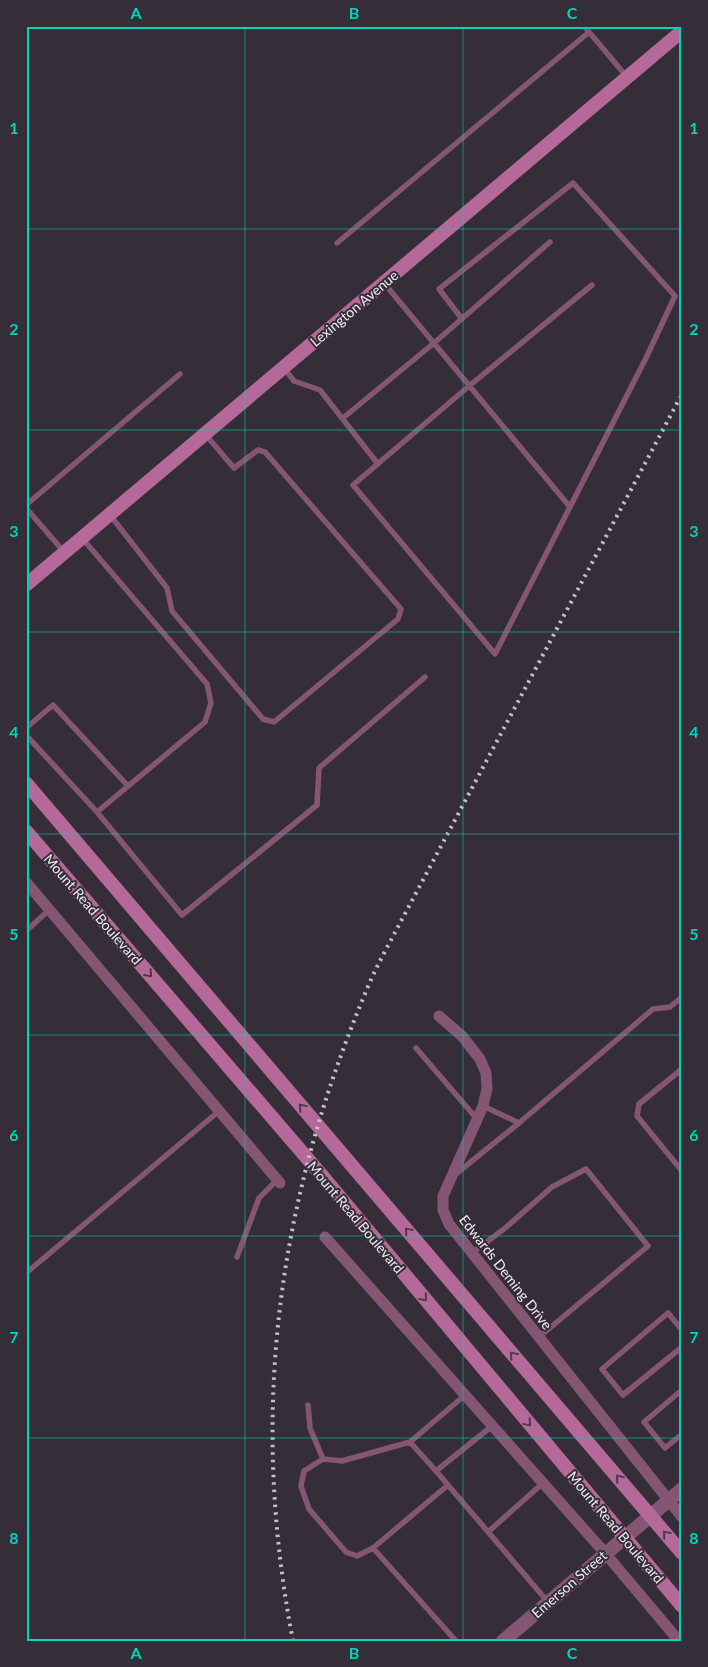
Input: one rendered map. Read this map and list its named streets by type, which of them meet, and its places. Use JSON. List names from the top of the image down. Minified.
{"streets":{"main road":["Lexington Avenue","Mount Read Boulevard"],"street":["Edwards Deming Drive","Emerson Street"]},"crossings":[["Mount Read Boulevard","Emerson Street"],["Edwards Deming Drive","Emerson Street"]],"grid":{"columns":["A","B","C"],"rows":["1","2","3","4","5","6","7","8"]}}
